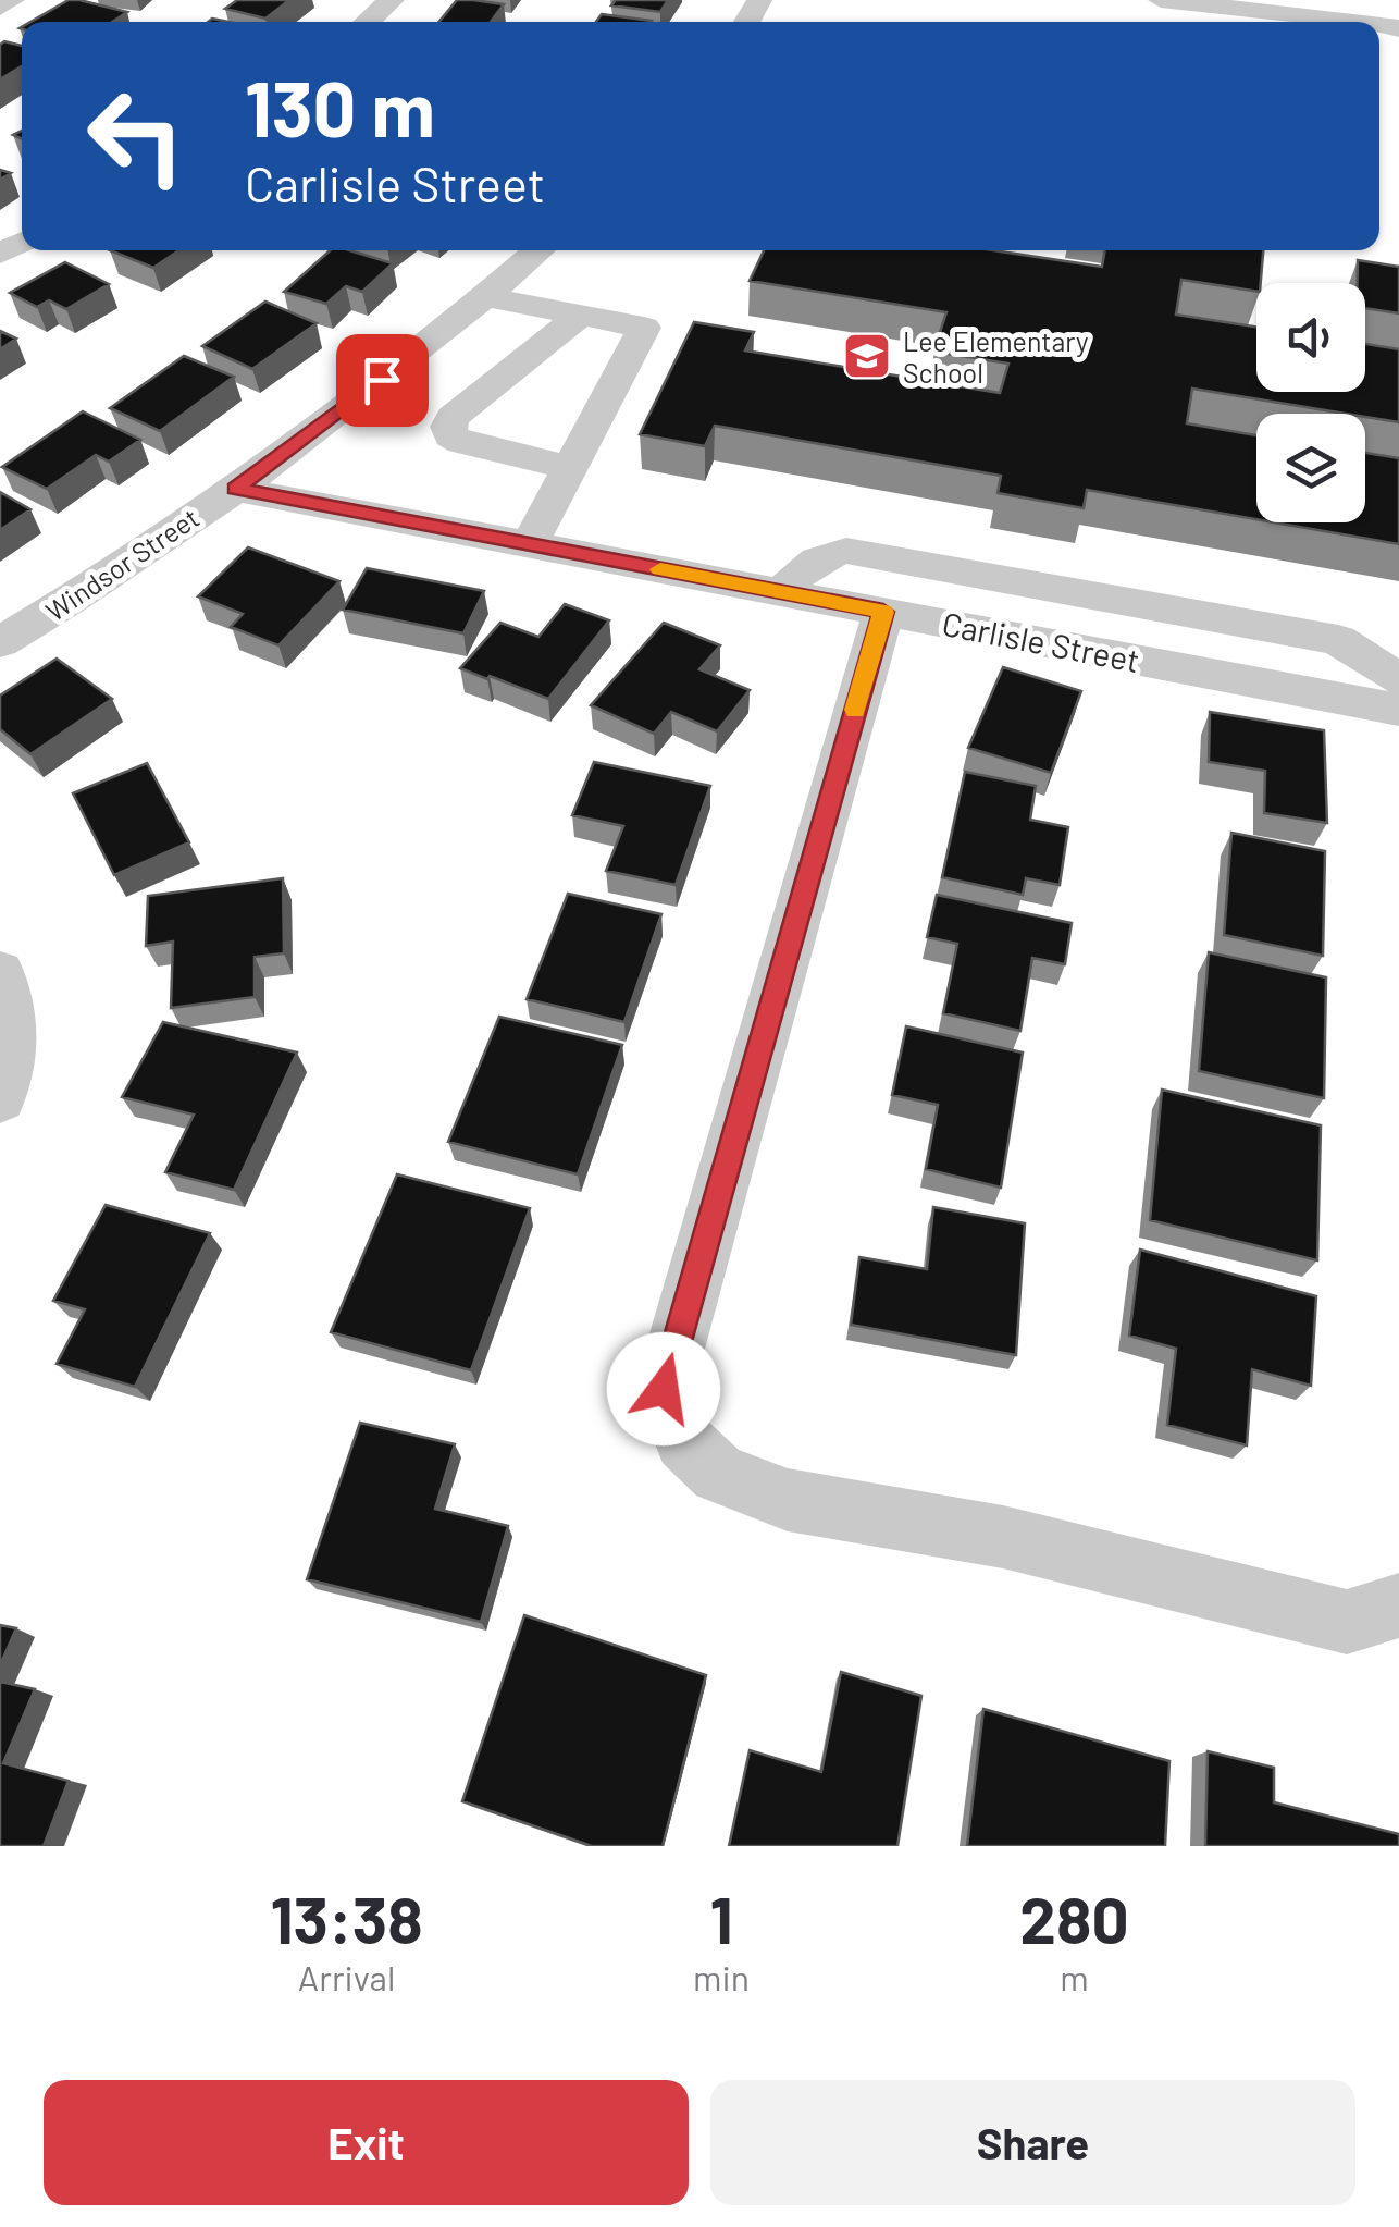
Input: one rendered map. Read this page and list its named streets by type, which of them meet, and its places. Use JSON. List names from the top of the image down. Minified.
{"streets":{"street":["Windsor Street","Carlisle Street"]},"crossings":[["Windsor Street","Carlisle Street"]],"places":{"school or university":["Lee Elementary School"]},"page":{"turn":["130 m","Carlisle Street"],"eta":["13:38","Arrival","1","min","280","m"],"buttons":["Exit","Share"]}}
